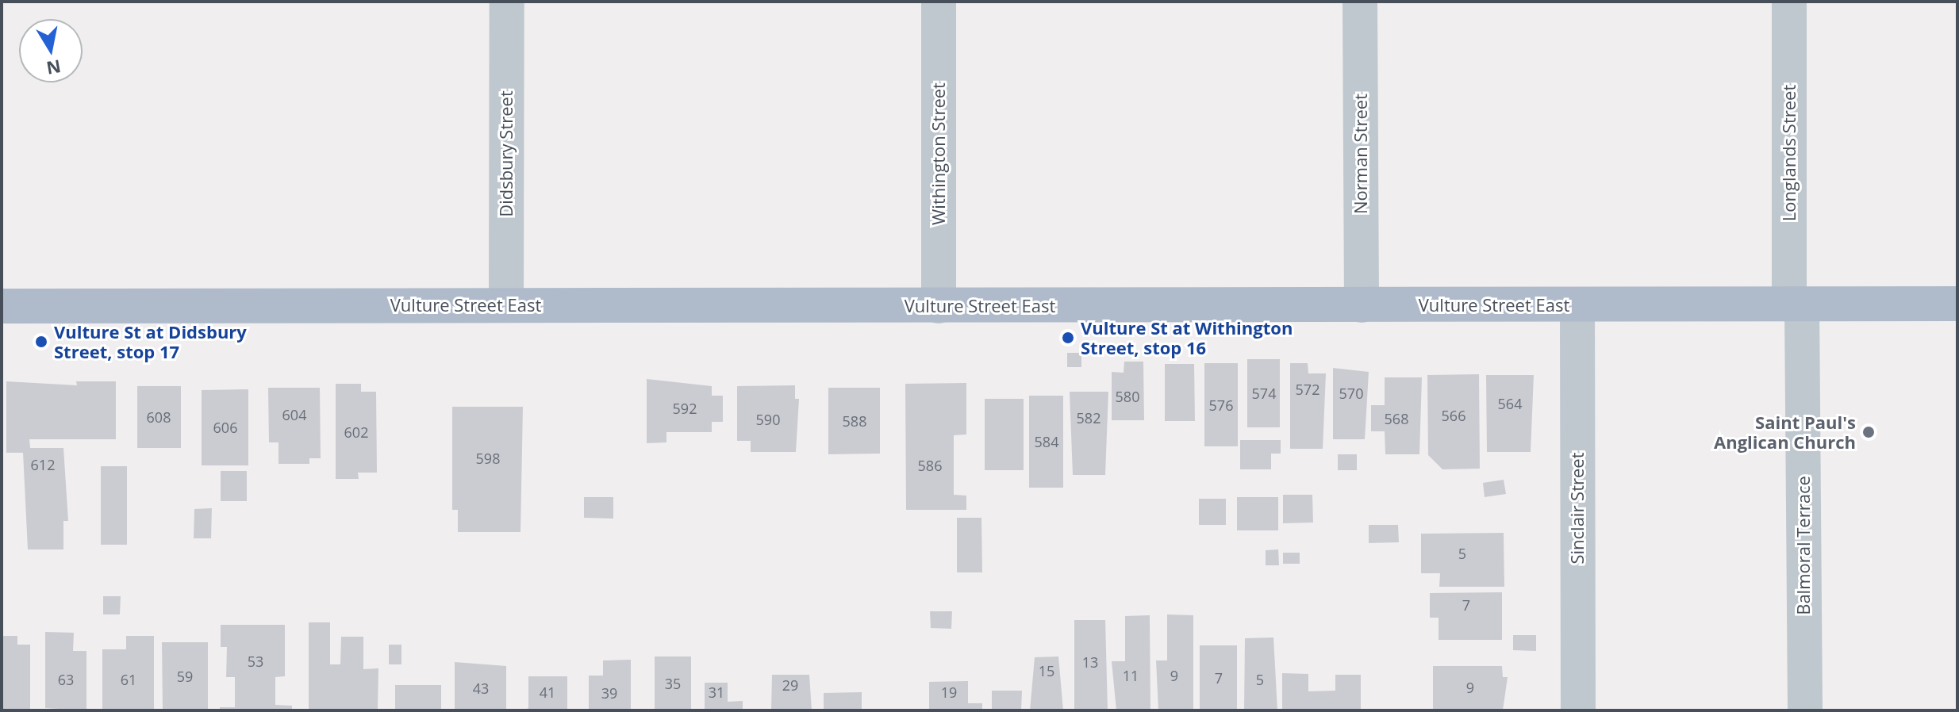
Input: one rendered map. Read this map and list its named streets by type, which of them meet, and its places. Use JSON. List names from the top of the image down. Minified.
{"streets":{"main road":["Vulture Street East"],"street":["Longlands Street","Didsbury Street","Withington Street","Norman Street","Sinclair Street","Balmoral Terrace"]},"crossings":[["Longlands Street","Vulture Street East"],["Longlands Street","Balmoral Terrace"],["Didsbury Street","Vulture Street East"],["Withington Street","Vulture Street East"],["Norman Street","Vulture Street East"],["Vulture Street East","Sinclair Street"],["Vulture Street East","Balmoral Terrace"]],"places":["Vulture St at Withington Street, stop 16","Vulture St at Didsbury Street, stop 17","Saint Paul's Anglican Church"],"house_numbers":["572","574","570","580","564","576","592","604","566","608","582","568","590","588","606","602","584","598","612","586","5","7","53","13","15","11","9","59","7","63","61","5","35","29","9","43","41","31","19","39"],"north":"bottom"}
